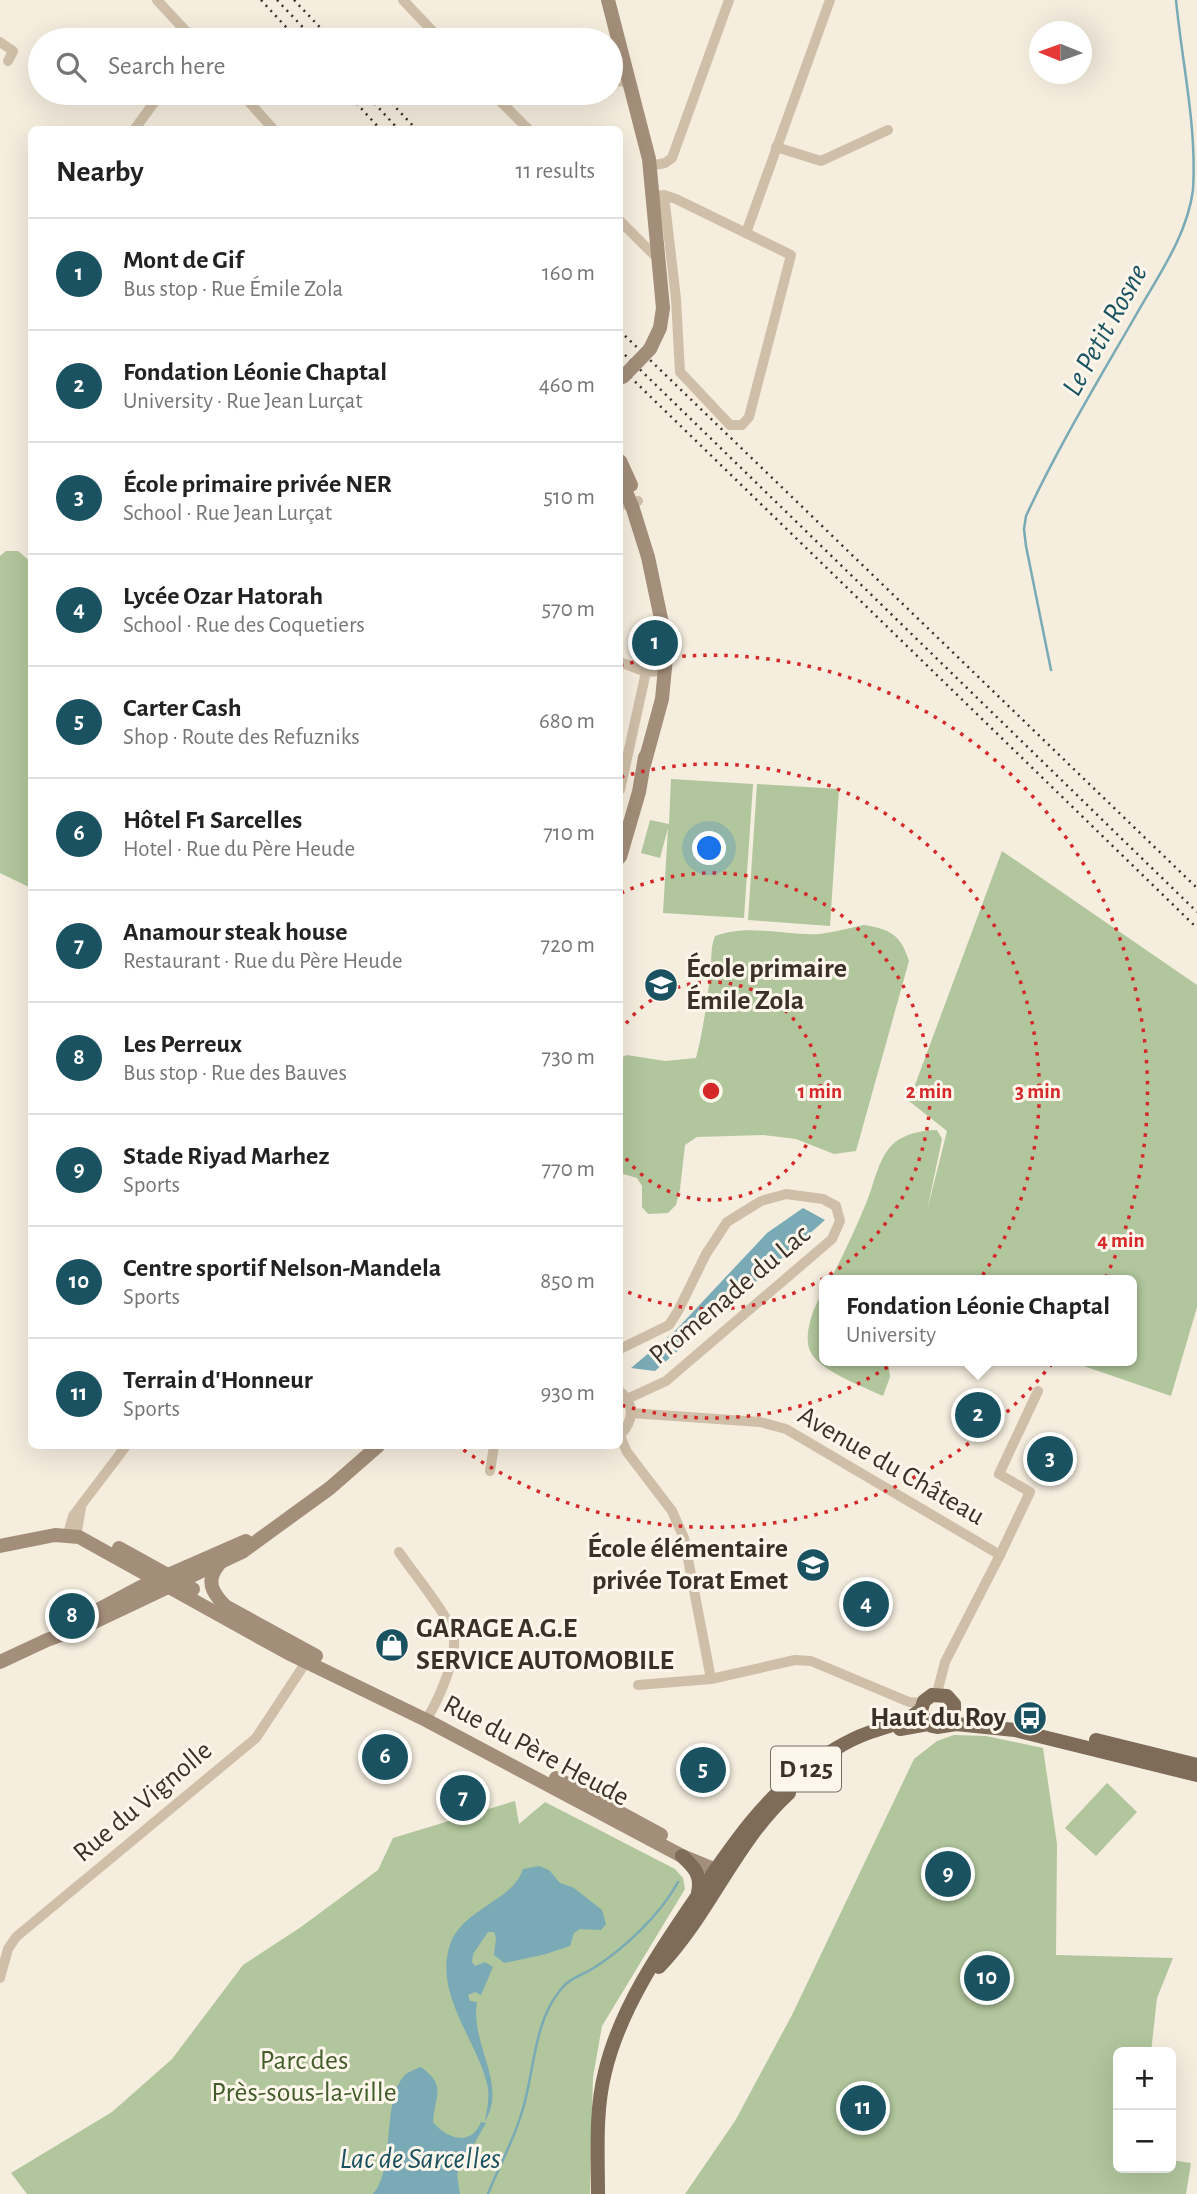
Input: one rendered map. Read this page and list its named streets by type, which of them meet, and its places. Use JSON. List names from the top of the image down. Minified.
{"streets":{"main road":["Rue du Père Heude","D 125"],"street":["Promenade du Lac","Avenue du Château","Rue du Vignolle"]},"crossings":[["Rue du Père Heude","D 125"],["Rue du Père Heude","Rue du Vignolle"]],"water":["Le Petit Rosne","Lac de Sarcelles"],"parks":["Parc des Près-sous-la-ville"],"places":{"school or university":["École primaire Émile Zola","École élémentaire privée Torat Emet"],"shop":["GARAGE A.G.E SERVICE AUTOMOBILE"],"bus stop":["Haut du Roy"]},"north":"left","page":{"search":"Search here","heading":["Nearby","11 results"],"list":[{"mark":"1","name":"Mont de Gif","note":"Bus stop · Rue Émile Zola","value":"160 m"},{"mark":"2","name":"Fondation Léonie Chaptal","note":"University · Rue Jean Lurçat","value":"460 m"},{"mark":"3","name":"École primaire privée NER","note":"School · Rue Jean Lurçat","value":"510 m"},{"mark":"4","name":"Lycée Ozar Hatorah","note":"School · Rue des Coquetiers","value":"570 m"},{"mark":"5","name":"Carter Cash","note":"Shop · Route des Refuzniks","value":"680 m"},{"mark":"6","name":"Hôtel F1 Sarcelles","note":"Hotel · Rue du Père Heude","value":"710 m"},{"mark":"7","name":"Anamour steak house","note":"Restaurant · Rue du Père Heude","value":"720 m"},{"mark":"8","name":"Les Perreux","note":"Bus stop · Rue des Bauves","value":"730 m"},{"mark":"9","name":"Stade Riyad Marhez","note":"Sports","value":"770 m"},{"mark":"10","name":"Centre sportif Nelson-Mandela","note":"Sports","value":"850 m"},{"mark":"11","name":"Terrain d'Honneur","note":"Sports","value":"930 m"}],"pins":["1","2","3","4","8","6","5","7","9","10","11"],"popup":["Fondation Léonie Chaptal","University"],"map_buttons":["+","−"]},"rings":["1 min","2 min","3 min","4 min"]}
